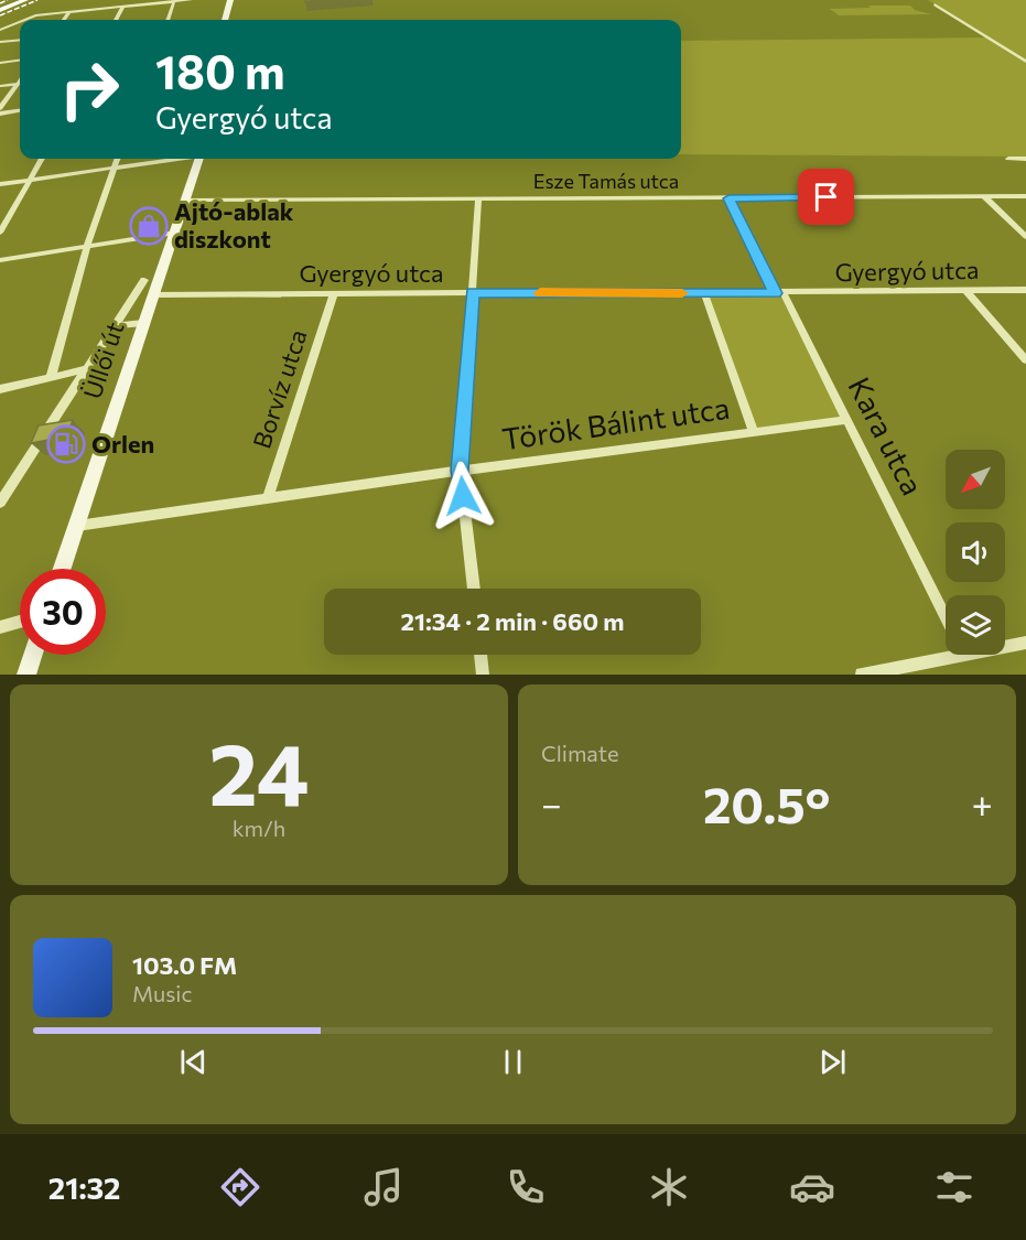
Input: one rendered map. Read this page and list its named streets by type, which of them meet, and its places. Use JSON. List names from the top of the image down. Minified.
{"streets":{"main road":["Üllői út"],"street":["Esze Tamás utca","Gyergyó utca","Borvíz utca","Török Bálint utca","Kara utca"]},"crossings":[["Esze Tamás utca","Üllői út"],["Esze Tamás utca","Kara utca"],["Gyergyó utca","Üllői út"],["Gyergyó utca","Borvíz utca"],["Gyergyó utca","Kara utca"],["Üllői út","Török Bálint utca"],["Borvíz utca","Török Bálint utca"],["Török Bálint utca","Kara utca"]],"places":{"shop":["Ajtó-ablak diszkont"],"fuel station":["Orlen"]},"north":"bottom left","page":{"turn":["180 m","Gyergyó utca"],"limit":"30","trip":"21:34 · 2 min · 660 m","tile":[["24","km/h"],"Climate"],"heat":["−","20.5°","+"],"song":["103.0 FM","Music"],"tabs":"21:32"}}
